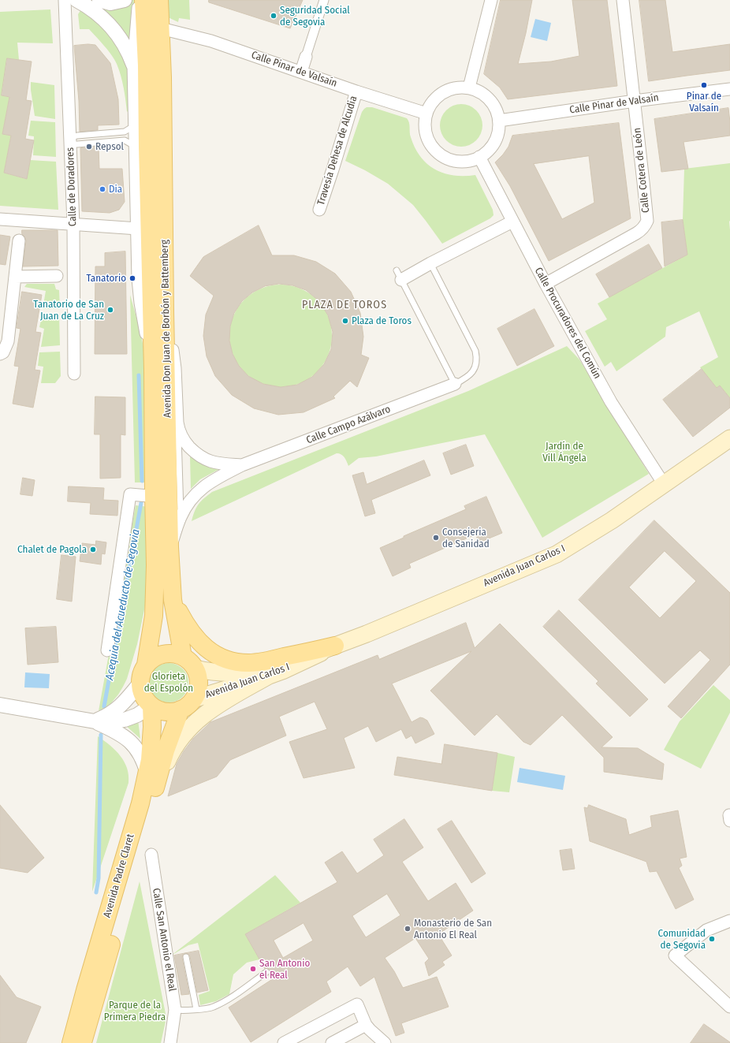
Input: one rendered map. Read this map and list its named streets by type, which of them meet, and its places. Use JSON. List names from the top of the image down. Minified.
{"streets":{"main road":["Avenida Don Juan de Borbón y Battemberg","Avenida Juan Carlos I","Avenida Padre Claret"],"street":["Calle Pinar de Valsaín","Travesía Dehesa de Alcudia","Calle Cotera de León","Calle de Doradores","Calle Procuradores del Común","Calle Campo Azálvaro","Calle San Antonio el Real"]},"crossings":[["Calle Pinar de Valsaín","Travesía Dehesa de Alcudia"],["Calle Pinar de Valsaín","Calle Cotera de León"],["Calle Pinar de Valsaín","Calle Procuradores del Común"],["Calle Pinar de Valsaín","Avenida Don Juan de Borbón y Battemberg"],["Calle Cotera de León","Calle Procuradores del Común"],["Calle Procuradores del Común","Avenida Juan Carlos I"],["Avenida Don Juan de Borbón y Battemberg","Calle Campo Azálvaro"],["Avenida Don Juan de Borbón y Battemberg","Avenida Juan Carlos I"],["Avenida Don Juan de Borbón y Battemberg","Avenida Padre Claret"],["Avenida Juan Carlos I","Avenida Padre Claret"]],"districts":["PLAZA DE TOROS"],"water":["Acequia del Acueducto de Segovia"],"parks":["Jardín de Vill Ángela","Glorieta del Espolón","Parque de la Primera Piedra"],"places":["Seguridad Social de Segovia","Pinar de Valsaín","Repsol","Dia","Tanatorio","Tanatorio de San Juan de La Cruz","Plaza de Toros","Consejeria de Sanidad","Chalet de Pagola","Monasterio de San Antonio El Real","Comunidad de Segovia","San Antonio el Real"]}
